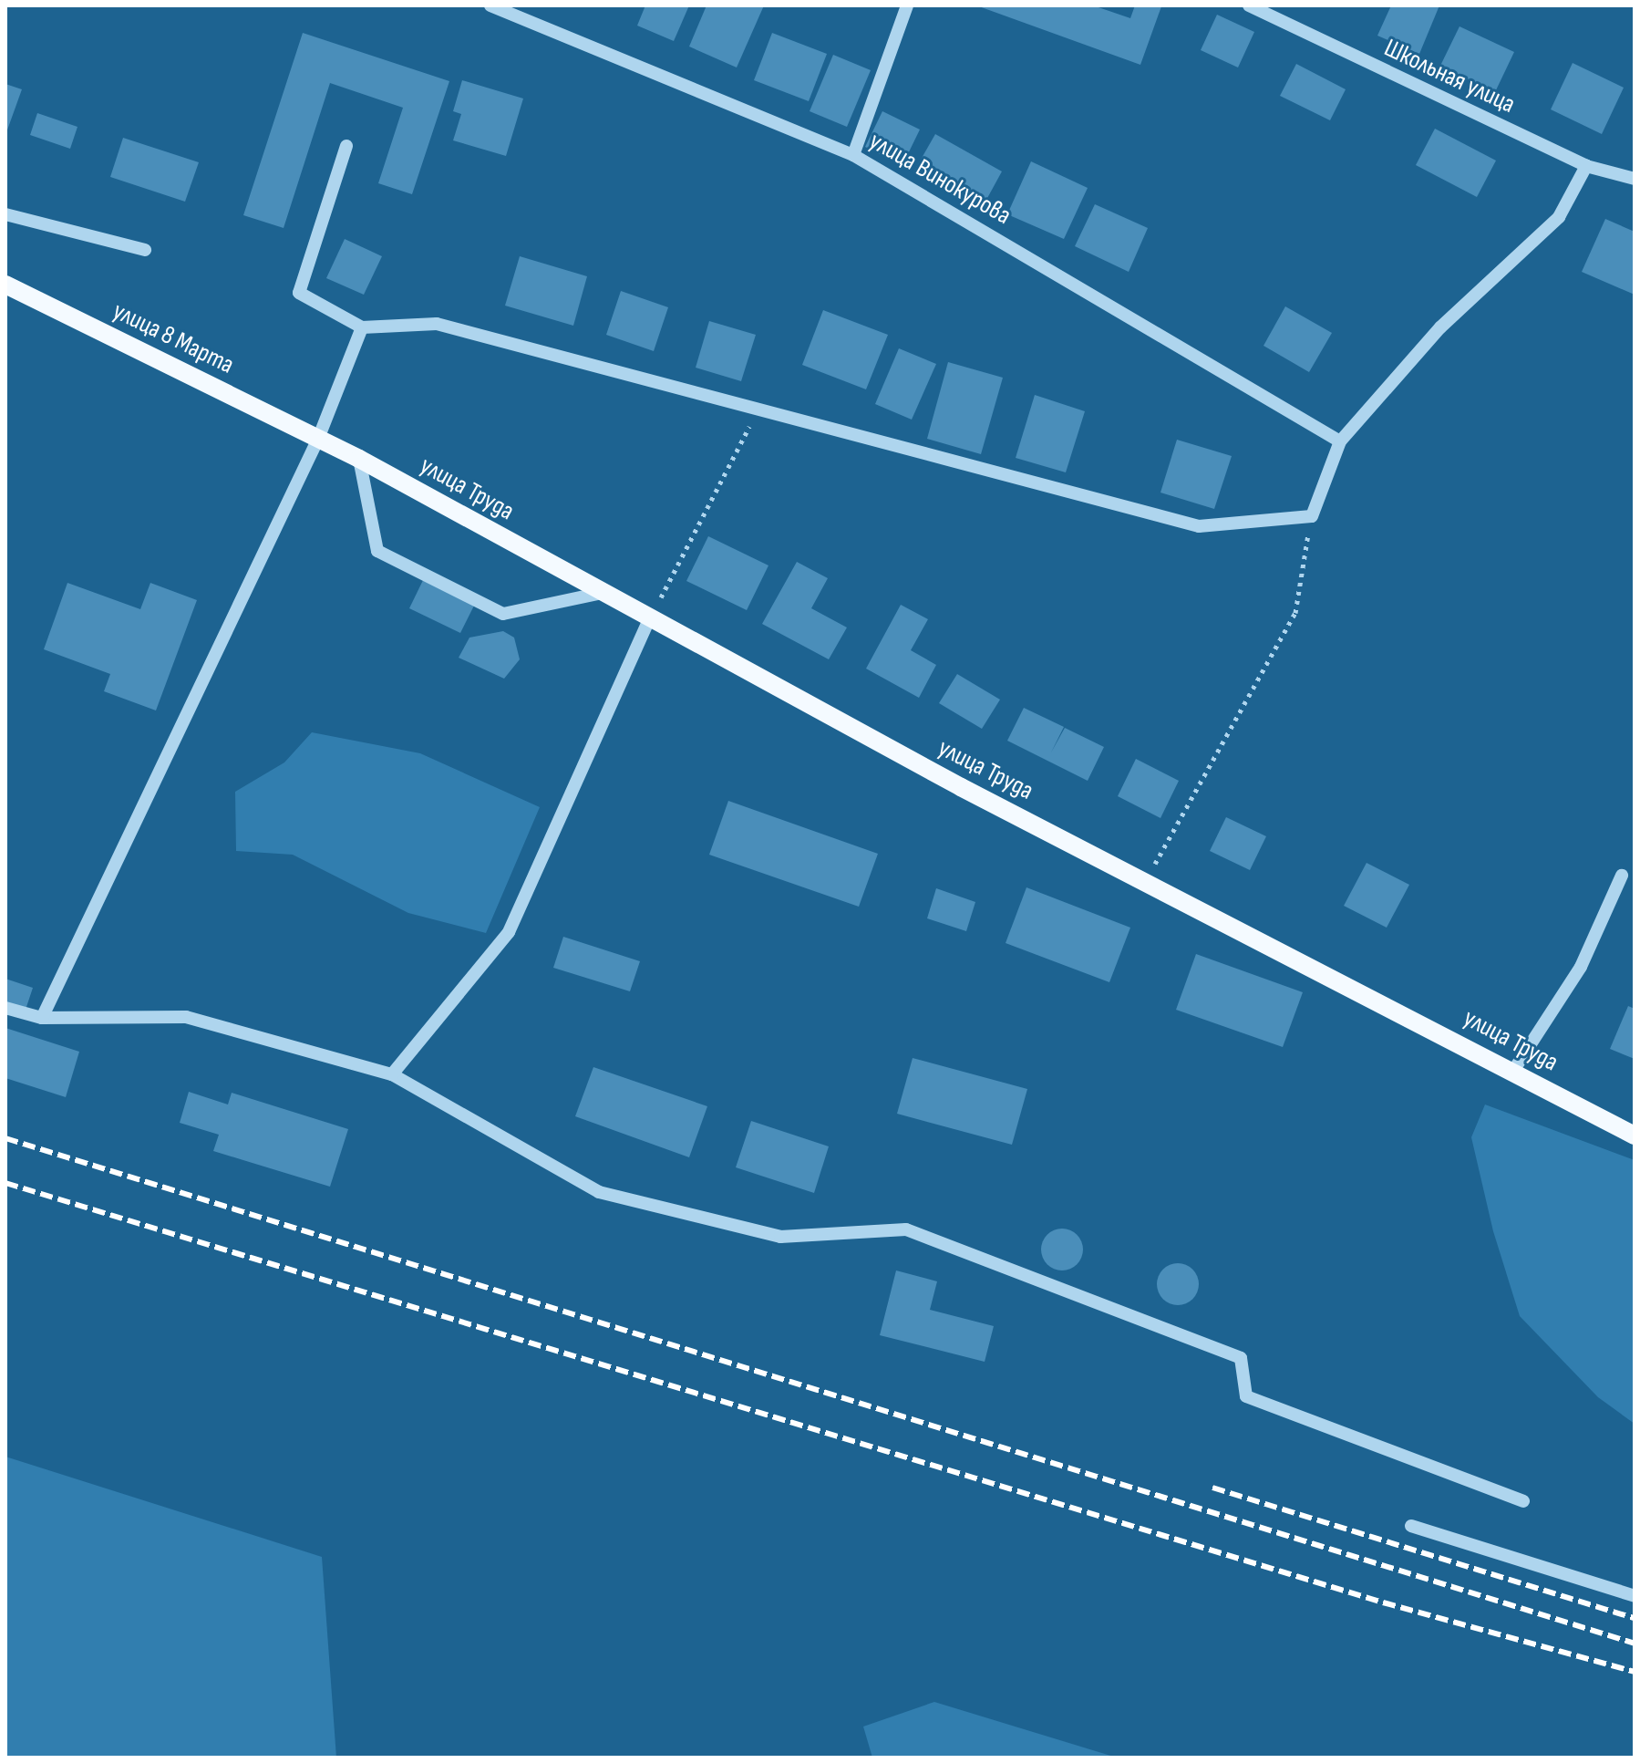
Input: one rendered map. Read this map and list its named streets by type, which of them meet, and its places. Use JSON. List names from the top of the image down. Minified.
{"streets":{"main road":["улица 8 Марта","улица Труда"],"street":["Школьная улица","улица Винокурова"]},"crossings":[["улица 8 Марта","улица Труда"]]}
